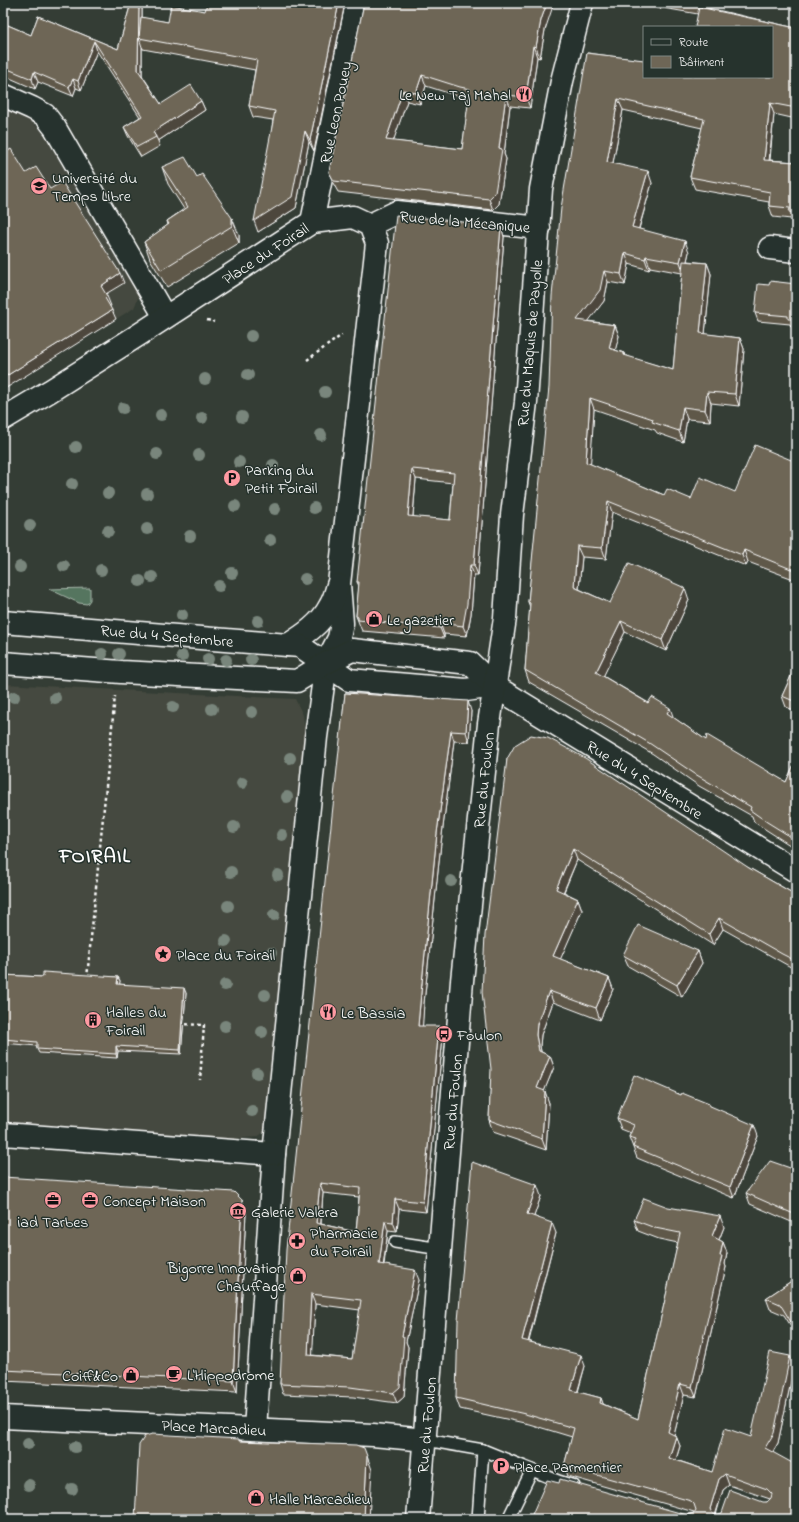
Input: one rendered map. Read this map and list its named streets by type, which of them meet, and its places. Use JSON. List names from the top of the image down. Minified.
{"streets":{"street":["Rue Leon Pouey","Rue de la Mécanique","Place du Foirail","Rue du Maquis de Payolle","Rue du 4 Septembre","Rue du Foulon","Place Marcadieu"]},"crossings":[["Rue Leon Pouey","Place du Foirail"],["Rue de la Mécanique","Place du Foirail"],["Rue de la Mécanique","Rue du Maquis de Payolle"],["Rue du Maquis de Payolle","Rue du 4 Septembre"],["Rue du Maquis de Payolle","Rue du Foulon"],["Rue du 4 Septembre","Rue du Foulon"],["Rue du Foulon","Place Marcadieu"]],"districts":["FOIRAIL"],"places":{"restaurant":["Le New Taj Mahal","Le Bassia"],"school or university":["Université du Temps Libre"],"parking":["Parking du Petit Foirail","Place Parmentier"],"shop":["Le gazetier","Bigorre Innovation Chauffage","Coiff&Co","Halle Marcadieu"],"place":["Place du Foirail"],"building":["Halles du Foirail"],"bus stop":["Foulon"],"office":["iad Tarbes","Concept Maison"],"museum":["Galerie Valera"],"pharmacy":["Pharmacie du Foirail"],"cafe":["L'Hippodrome"]},"legend":["Route","Bâtiment"]}
